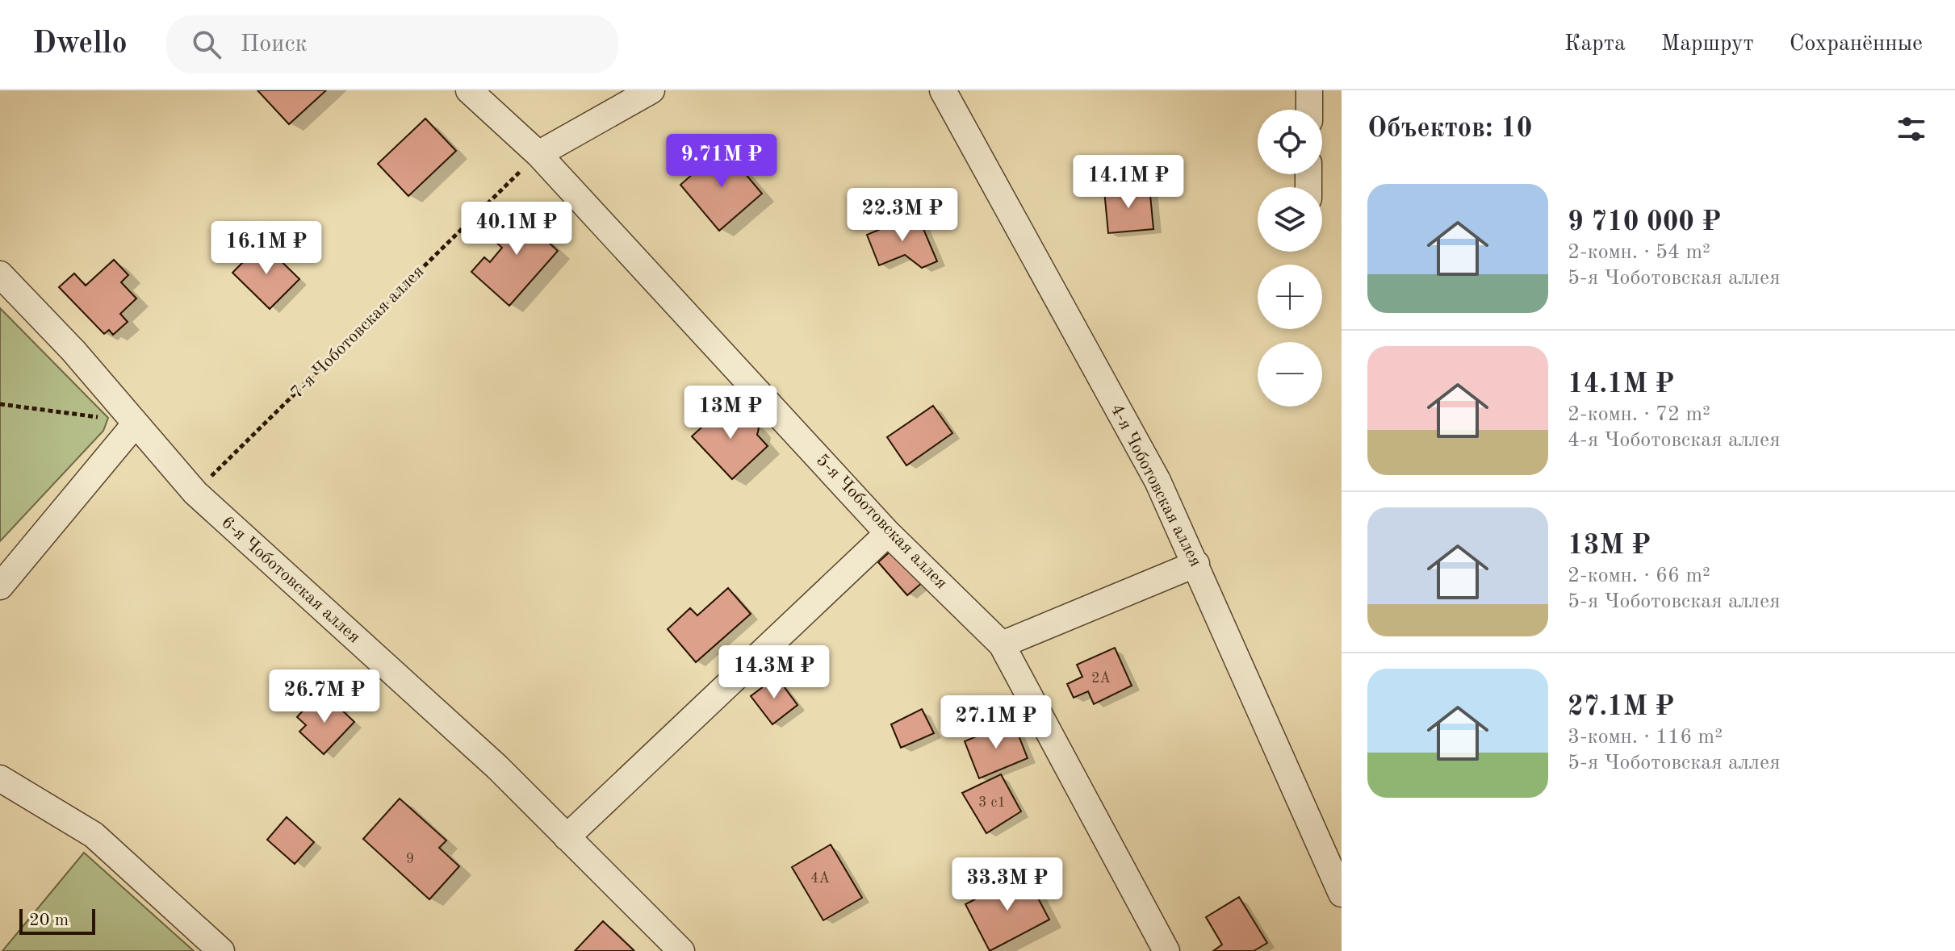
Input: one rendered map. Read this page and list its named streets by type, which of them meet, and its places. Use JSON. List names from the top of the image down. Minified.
{"streets":{"street":["4-я Чоботовская аллея","5-я Чоботовская аллея","6-я Чоботовская аллея"],"path":["7-я Чоботовская аллея"]},"crossings":[["7-я Чоботовская аллея","5-я Чоботовская аллея"],["7-я Чоботовская аллея","6-я Чоботовская аллея"]],"house_numbers":["2А","3 с1","9","4А"],"scale_bar":"20 m","page":{"header":"Dwello","search":"Поиск","nav":["Карта","Маршрут","Сохранённые"],"heading":"Объектов: 10","map_buttons":["+","−"],"price":["9.71M ₽","14.1M ₽","22.3M ₽","40.1M ₽","16.1M ₽","13M ₽","14.3M ₽","26.7M ₽","27.1M ₽","33.3M ₽"],"list":[{"name":"9 710 000 ₽","note":"2-комн. · 54 m² · 5-я Чоботовская аллея"},{"name":"14.1M ₽","note":"2-комн. · 72 m² · 4-я Чоботовская аллея"},{"name":"13M ₽","note":"2-комн. · 66 m² · 5-я Чоботовская аллея"},{"name":"27.1M ₽","note":"3-комн. · 116 m² · 5-я Чоботовская аллея"}],"scale":"20 m"}}
